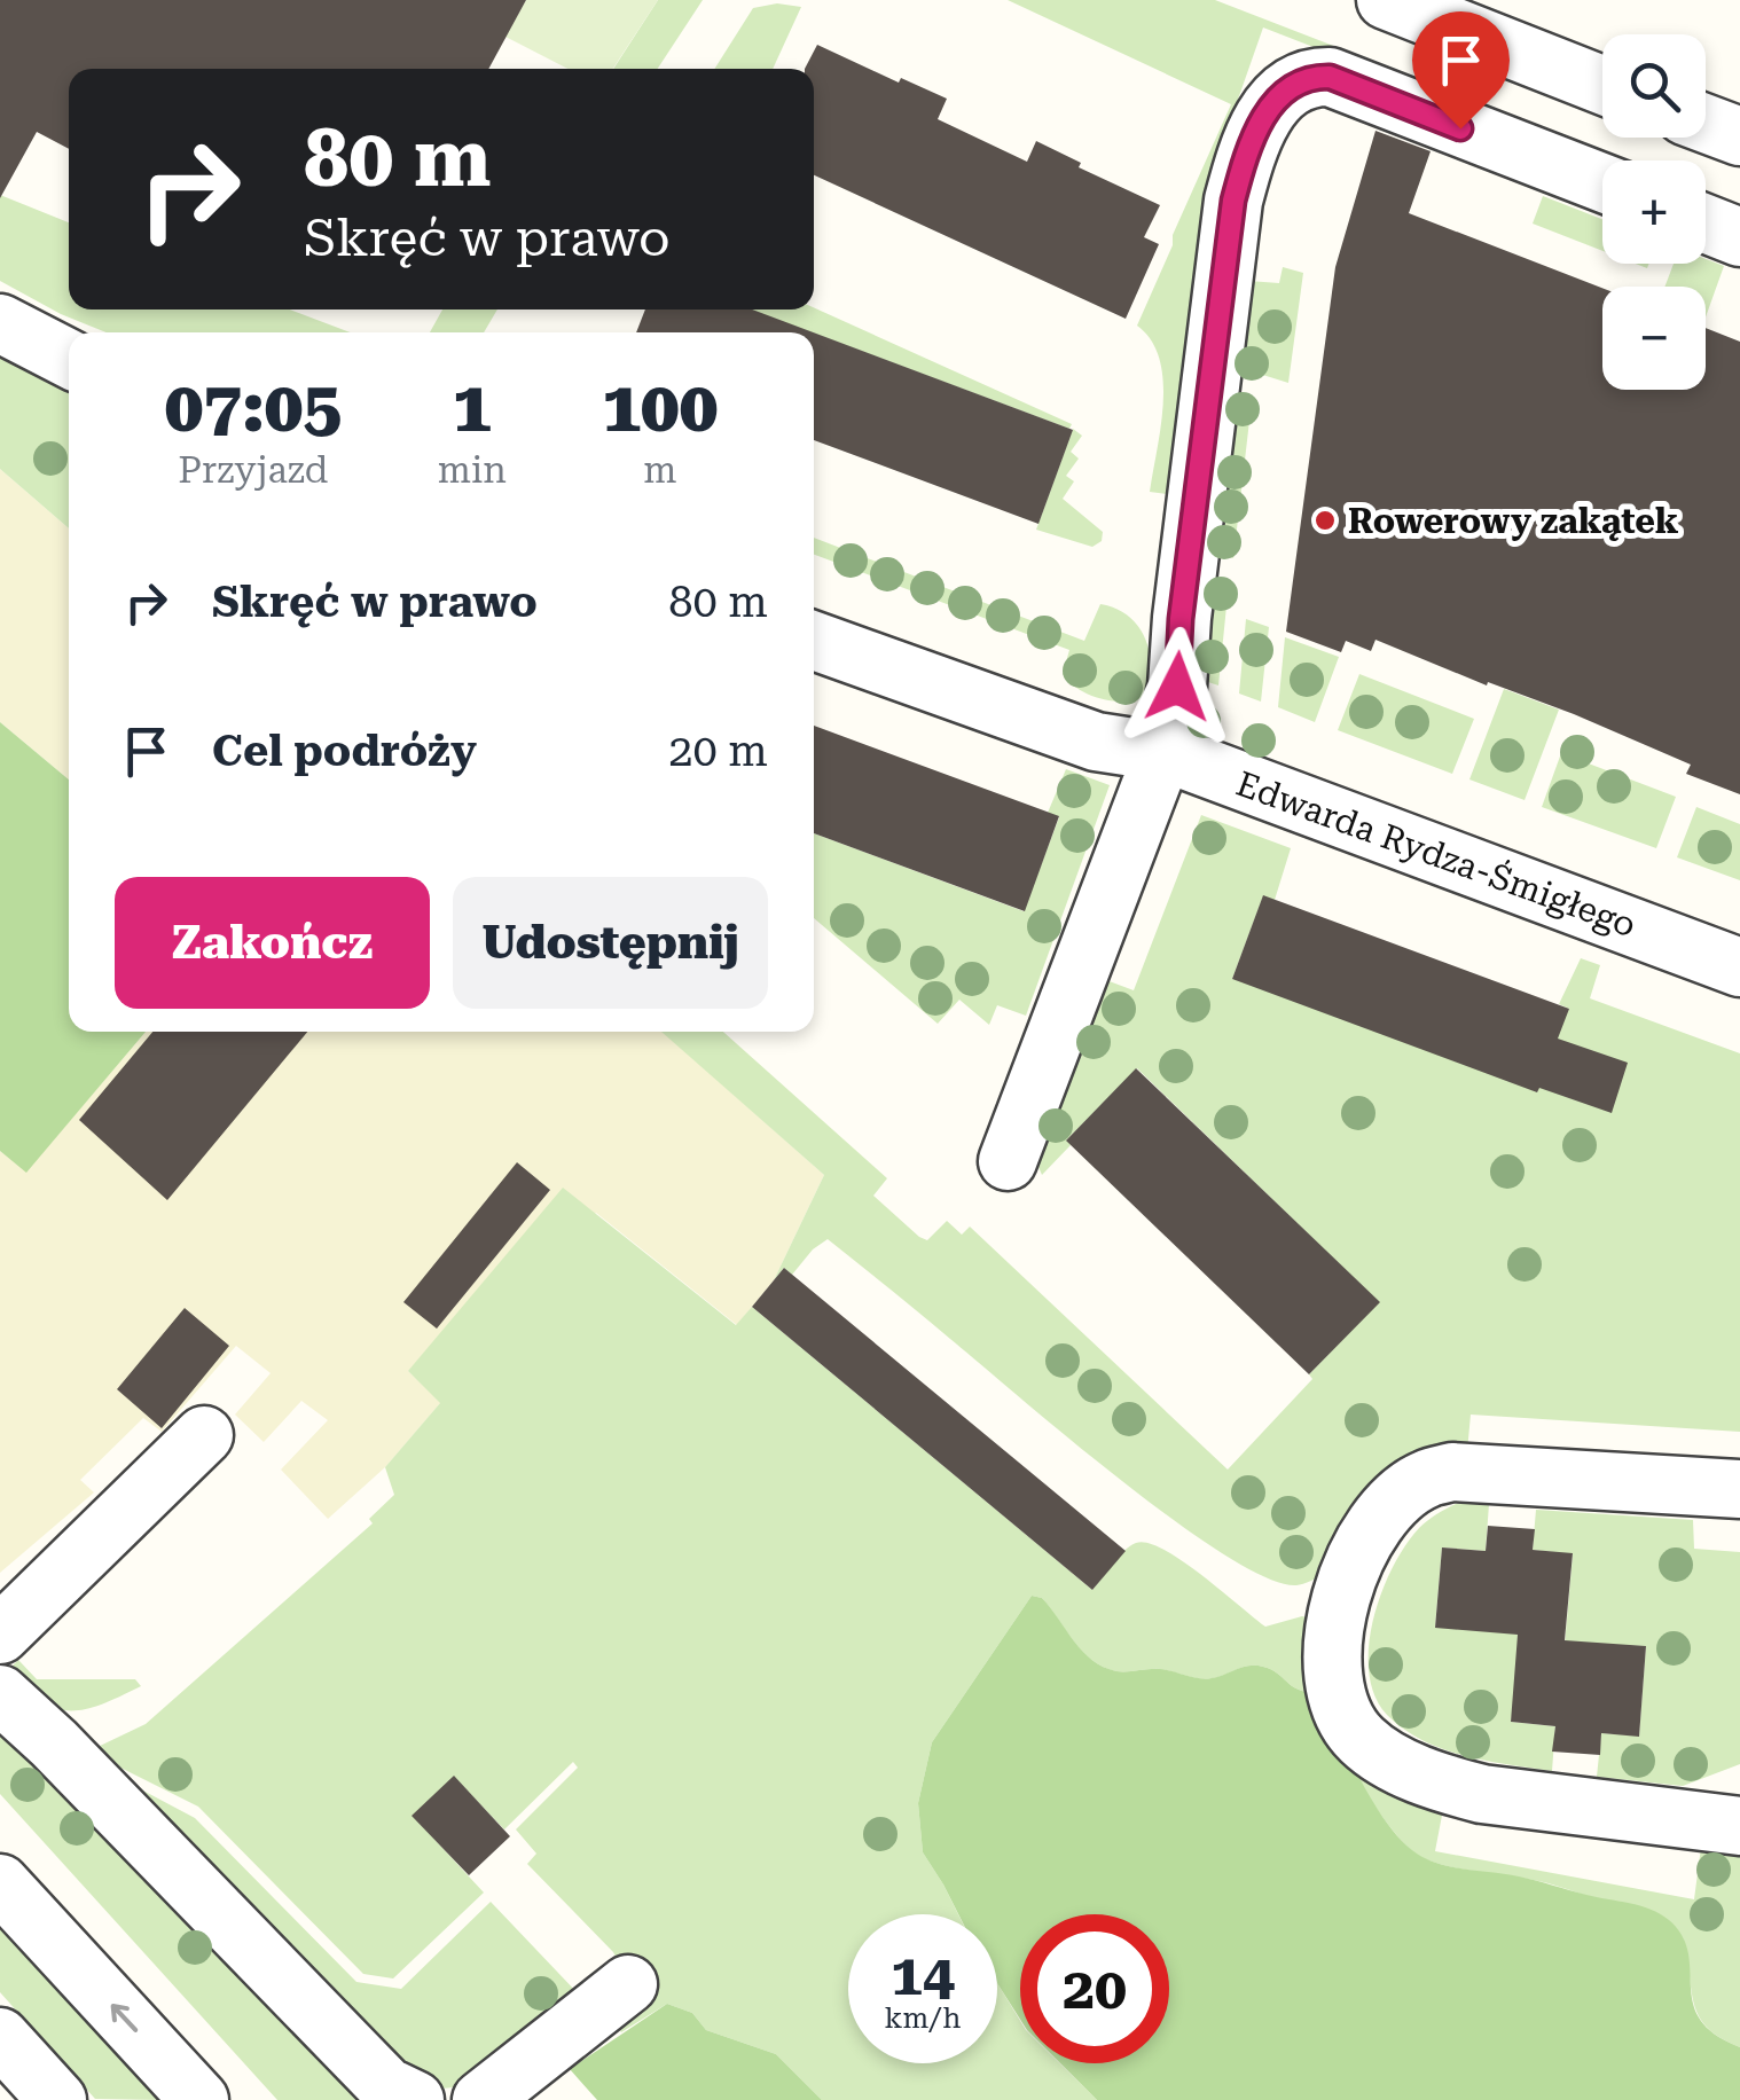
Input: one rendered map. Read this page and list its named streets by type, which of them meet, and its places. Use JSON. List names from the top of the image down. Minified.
{"streets":{"street":["Edwarda Rydza-Śmigłego"]},"places":["Rowerowy zakątek"],"page":{"map_buttons":["+","−"],"turn":["80 m","Skręć w prawo"],"eta":["07:05","Przyjazd","1","min","100","m"],"list":[{"name":"Skręć w prawo","value":"80 m"},{"name":"Cel podróży","value":"20 m"}],"buttons":["Zakończ","Udostępnij"],"speed":"14 km/h","limit":"20"}}
